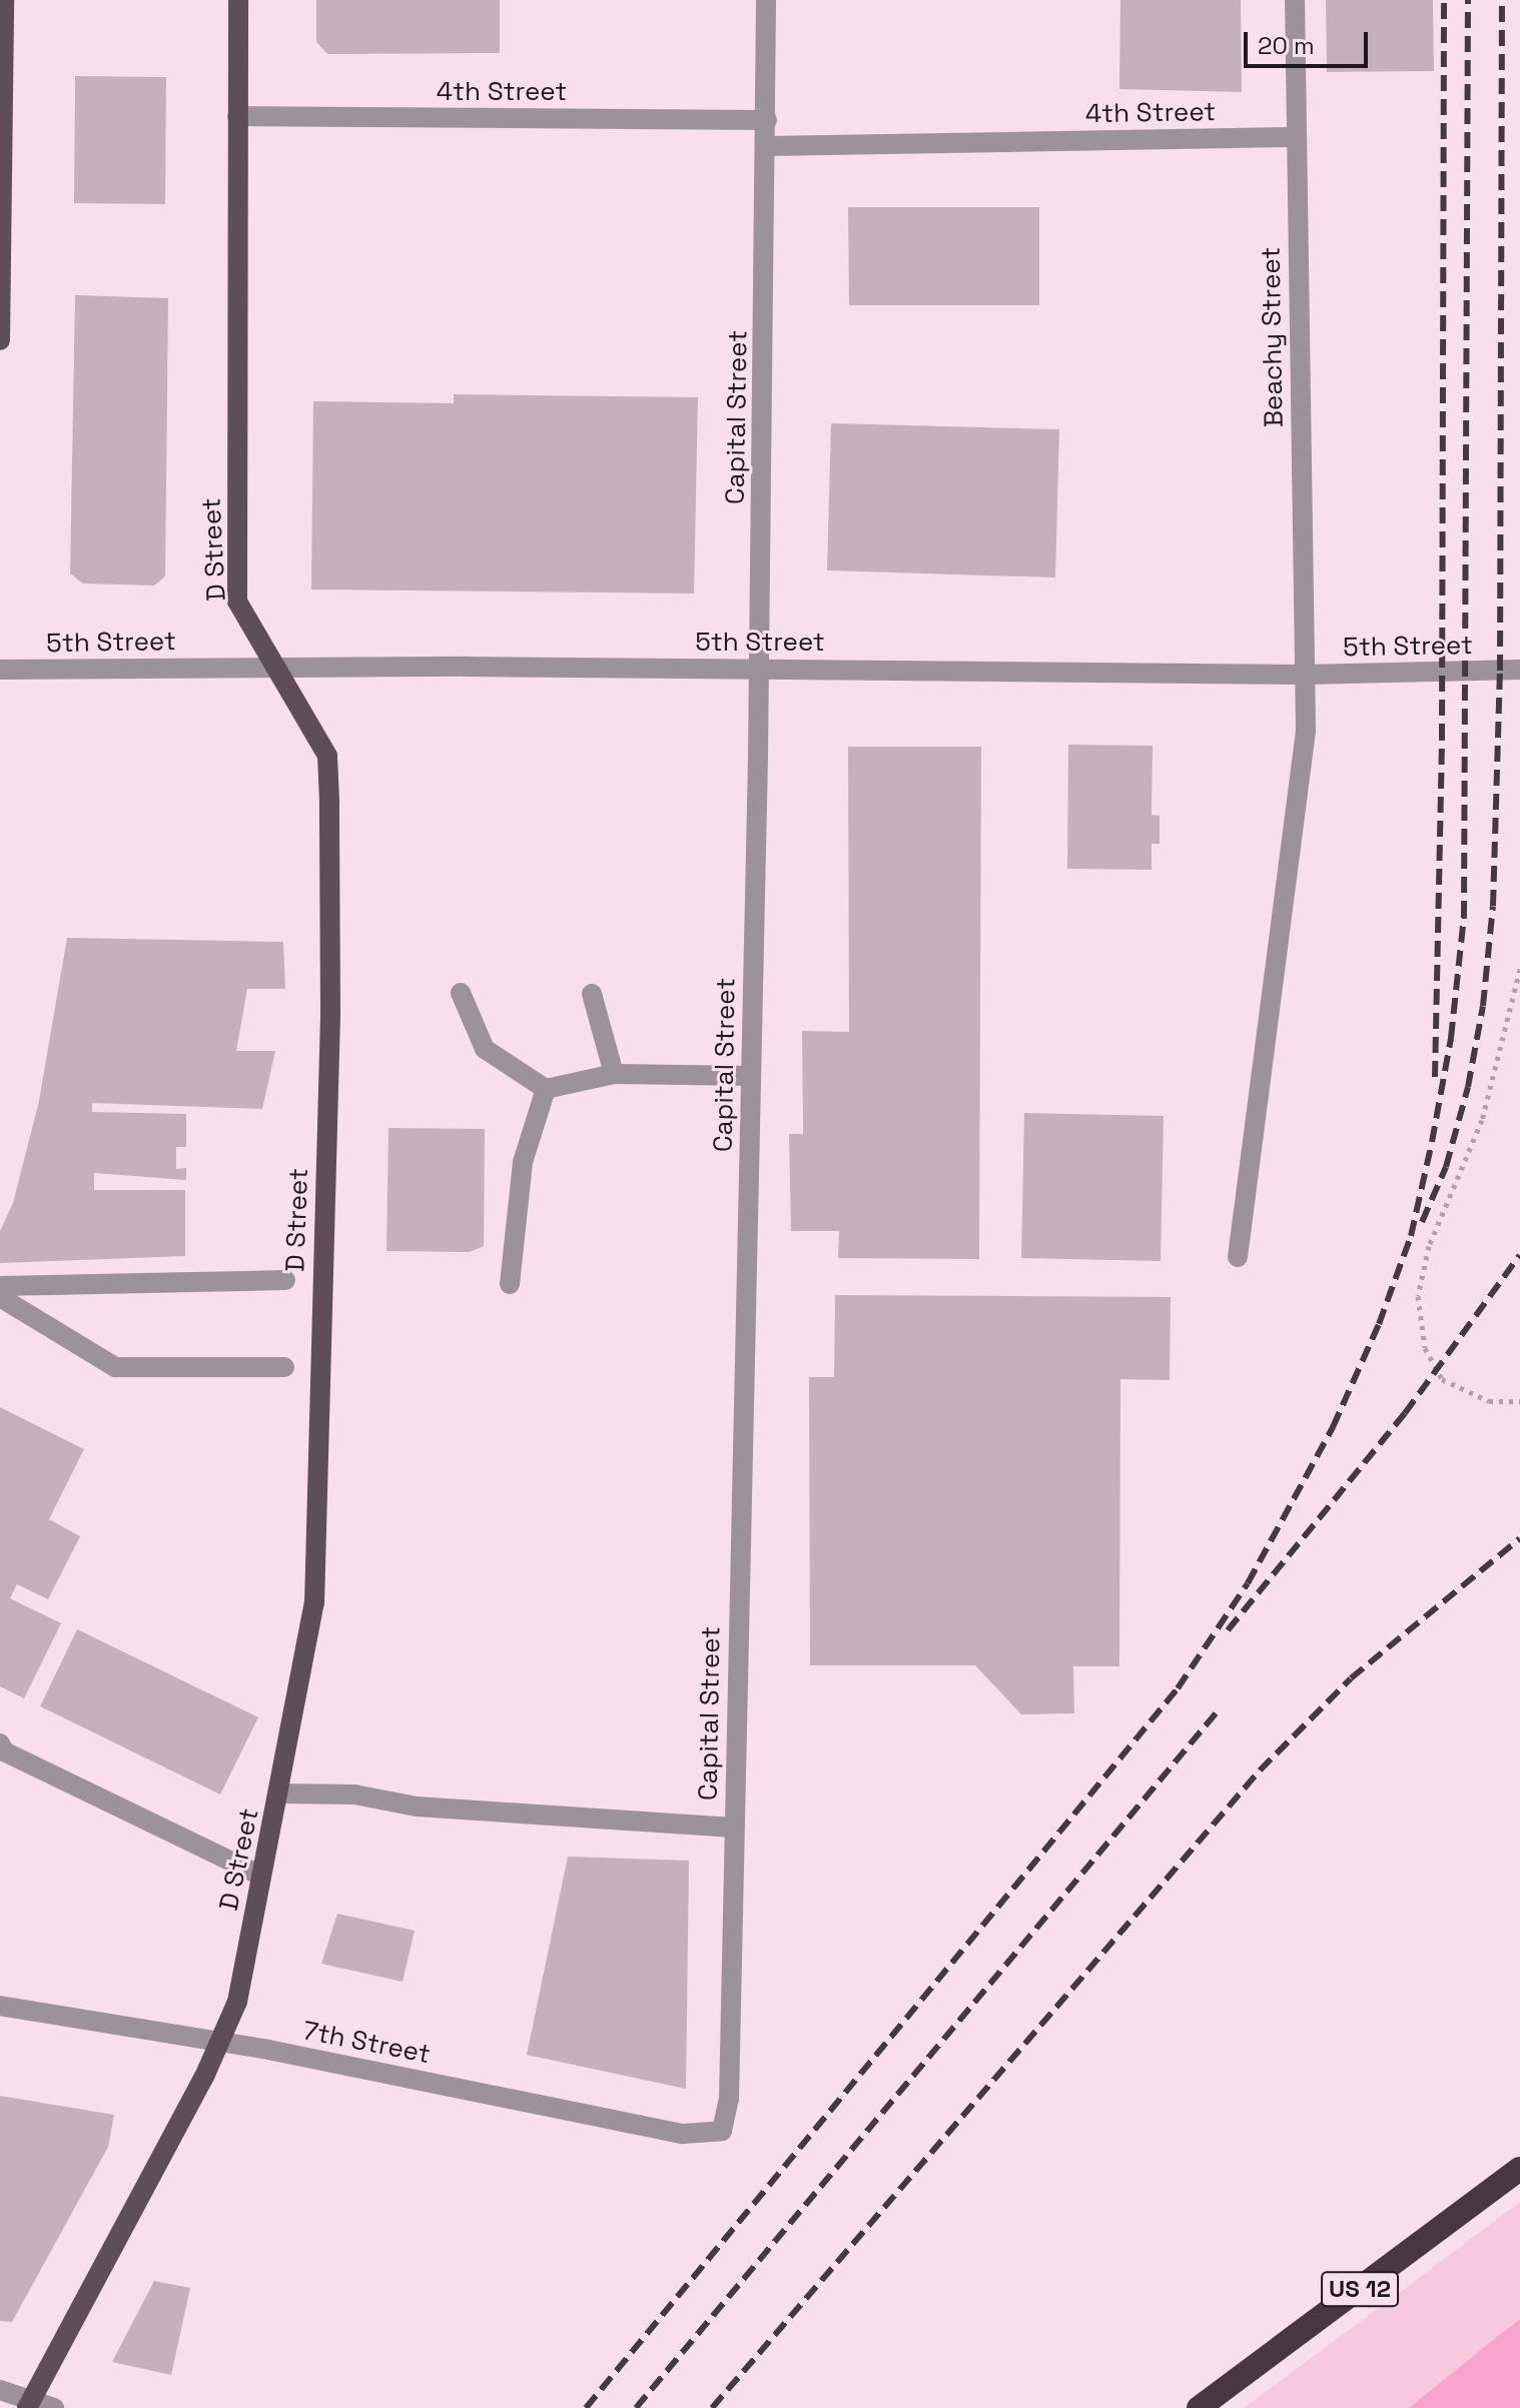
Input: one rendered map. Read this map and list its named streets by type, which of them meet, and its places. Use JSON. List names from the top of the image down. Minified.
{"streets":{"highway":["US 12"],"main road":["D Street"],"street":["4th Street","Beachy Street","Capital Street","5th Street","7th Street"]},"crossings":[["4th Street","Beachy Street"],["4th Street","Capital Street"],["4th Street","D Street"],["Beachy Street","5th Street"],["Capital Street","5th Street"],["Capital Street","7th Street"],["D Street","5th Street"],["D Street","7th Street"]],"scale_bar":"20 m"}
